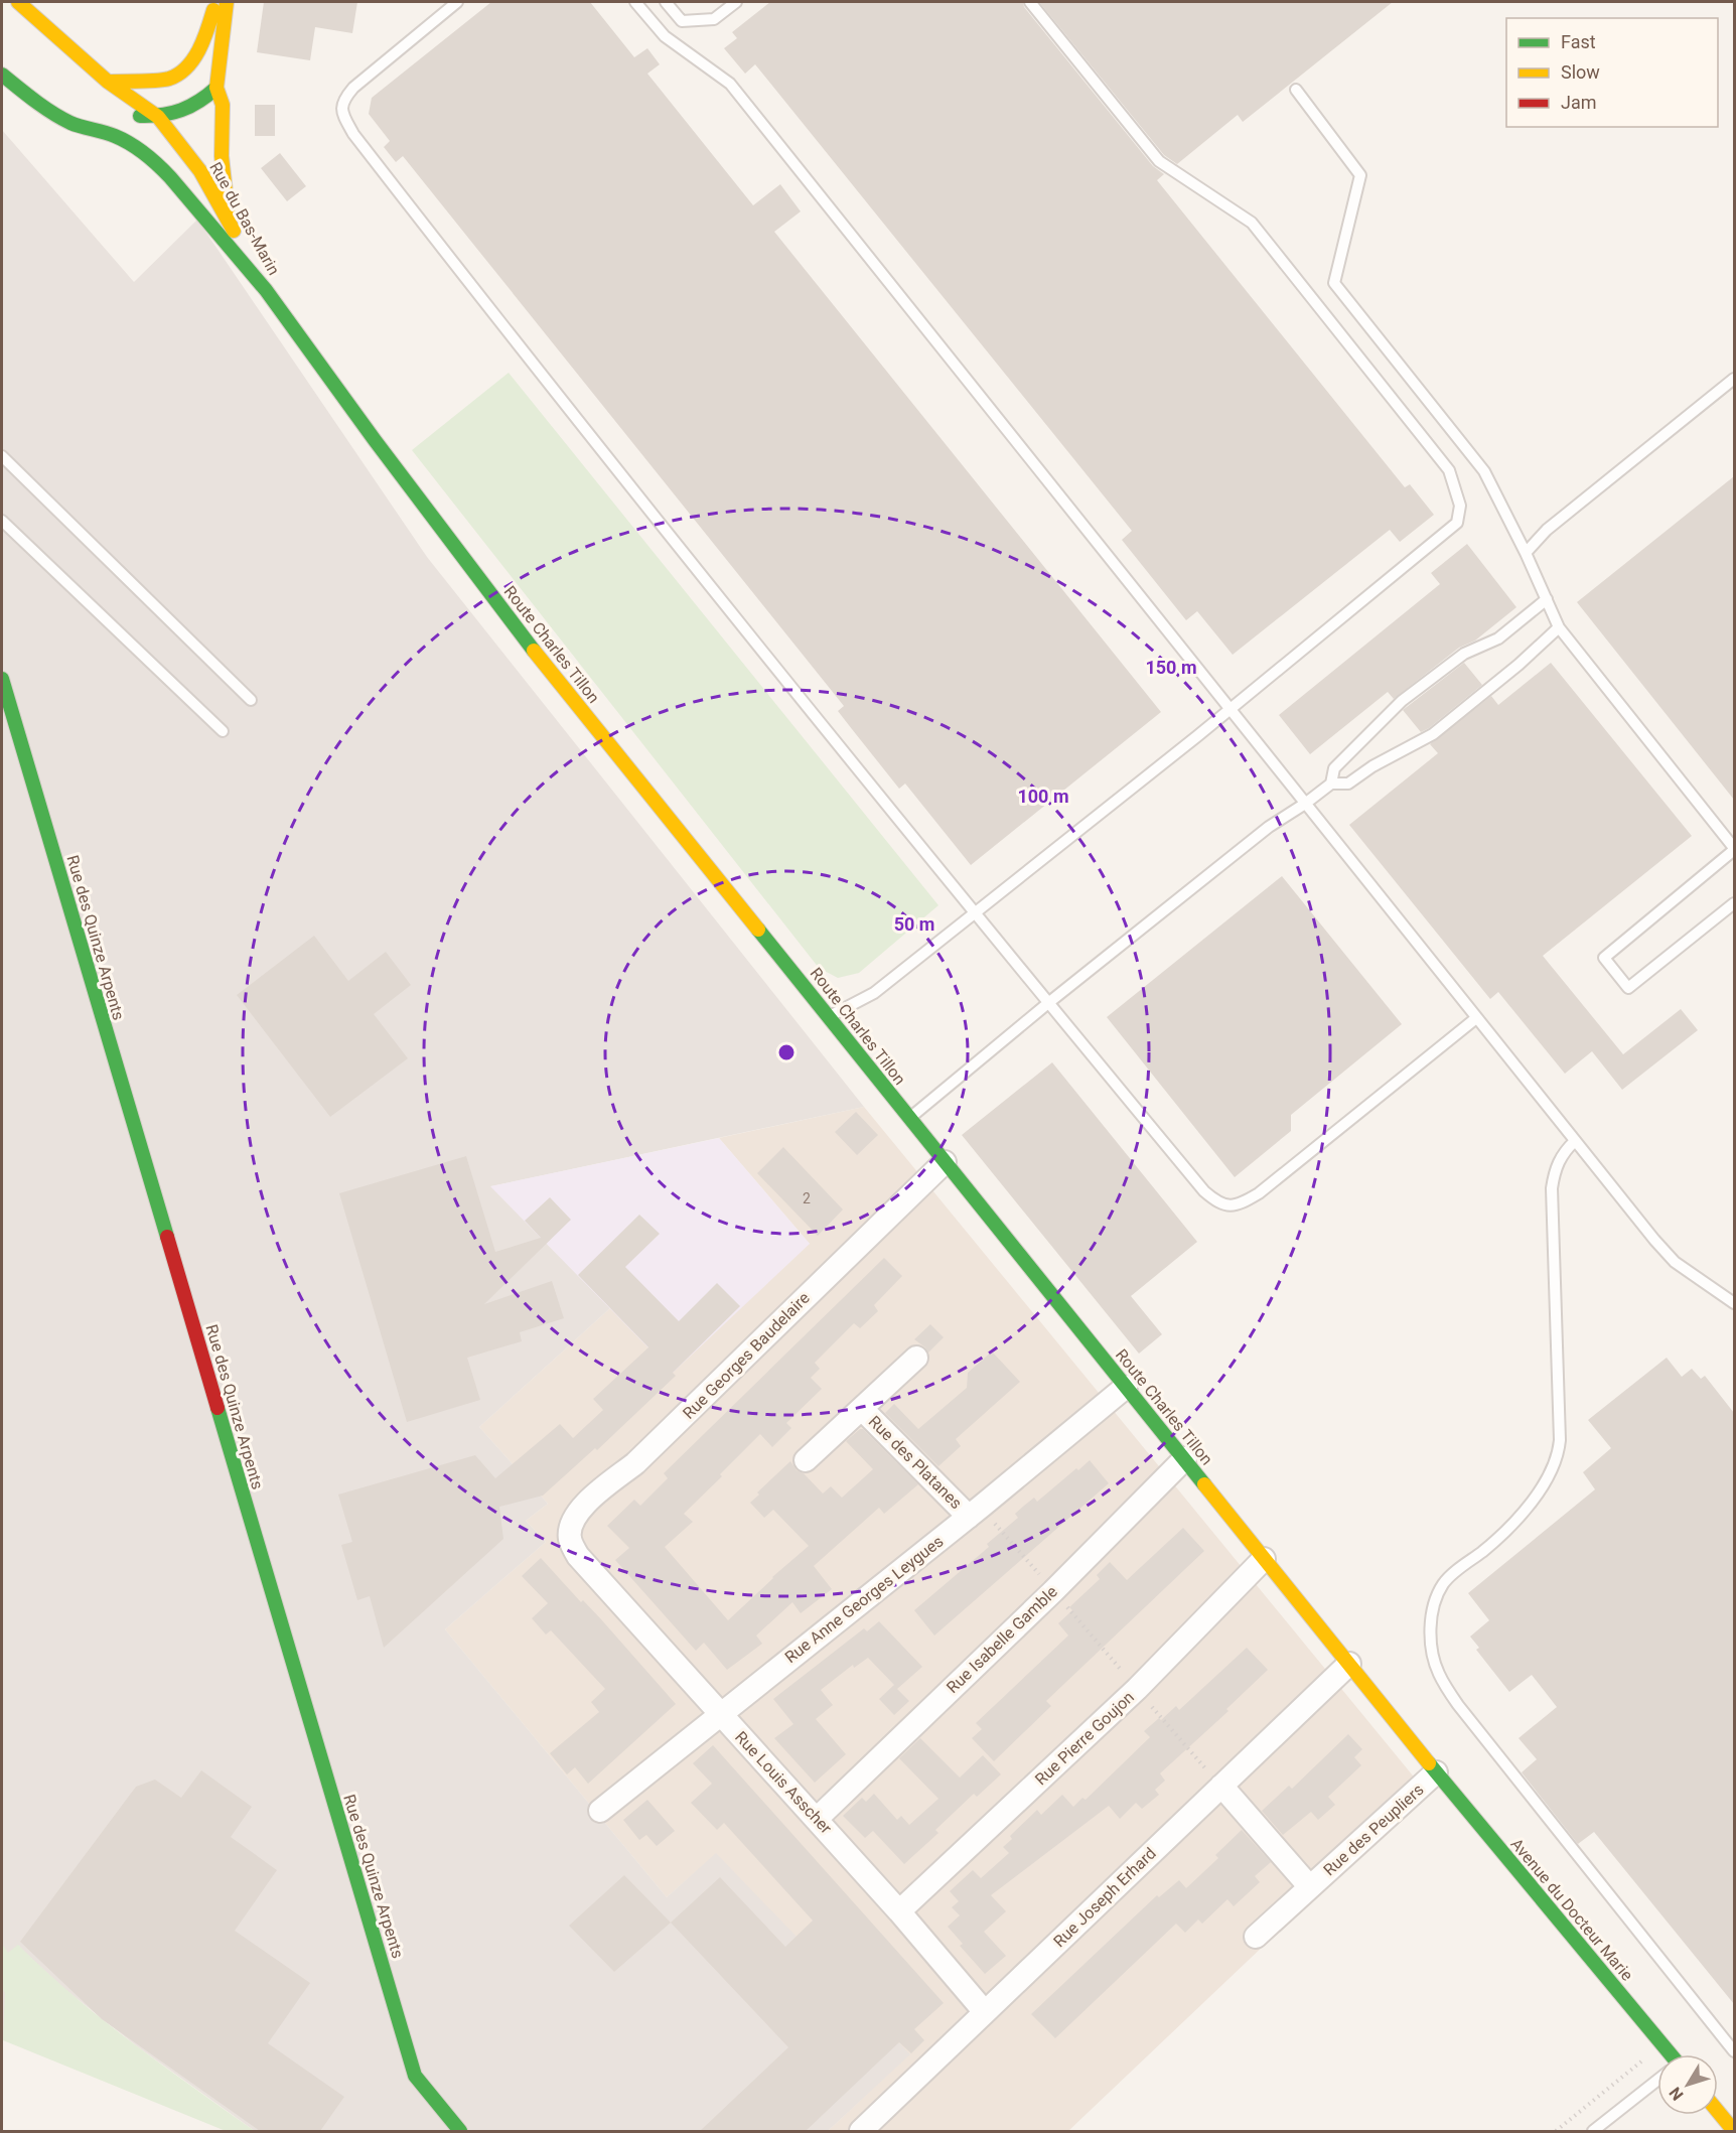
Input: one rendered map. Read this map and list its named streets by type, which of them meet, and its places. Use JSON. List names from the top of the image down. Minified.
{"streets":{"main road":["Rue du Bas-Marin","Route Charles Tillon","Rue des Quinze Arpents","Avenue du Docteur Marie"],"street":["Rue Georges Baudelaire","Rue des Platanes","Rue Anne Georges Leygues","Rue Isabelle Gamble","Rue Pierre Goujon","Rue Louis Asscher","Rue des Peupliers","Rue Joseph Erhard"]},"crossings":[["Rue du Bas-Marin","Route Charles Tillon"],["Route Charles Tillon","Rue Georges Baudelaire"],["Route Charles Tillon","Rue Anne Georges Leygues"],["Route Charles Tillon","Rue Isabelle Gamble"],["Route Charles Tillon","Rue Pierre Goujon"],["Route Charles Tillon","Rue des Peupliers"],["Route Charles Tillon","Rue Joseph Erhard"],["Route Charles Tillon","Avenue du Docteur Marie"],["Rue Georges Baudelaire","Rue Louis Asscher"],["Rue des Platanes","Rue Anne Georges Leygues"],["Rue Anne Georges Leygues","Rue Louis Asscher"],["Rue Isabelle Gamble","Rue Louis Asscher"],["Rue Pierre Goujon","Rue Louis Asscher"],["Rue Louis Asscher","Rue Joseph Erhard"],["Rue des Peupliers","Rue Joseph Erhard"],["Rue des Peupliers","Avenue du Docteur Marie"]],"house_numbers":["2"],"legend":["Fast","Slow","Jam"],"north":"bottom left","rings":["150 m","100 m","50 m"]}
